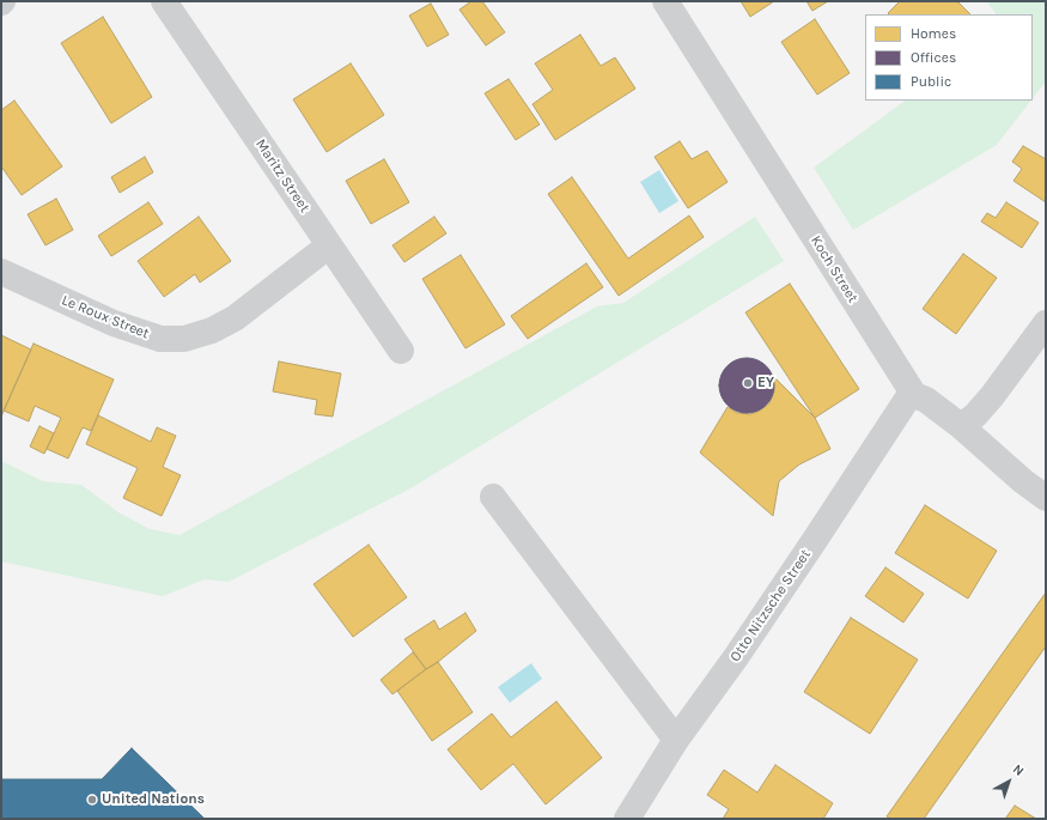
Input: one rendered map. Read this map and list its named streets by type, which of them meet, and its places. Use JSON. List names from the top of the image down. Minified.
{"streets":{"street":["Maritz Street","Koch Street","Le Roux Street","Otto Nitzsche Street"]},"crossings":[["Maritz Street","Le Roux Street"],["Koch Street","Otto Nitzsche Street"]],"places":["EY","United Nations"],"legend":["Homes","Offices","Public"],"north":"top right"}
